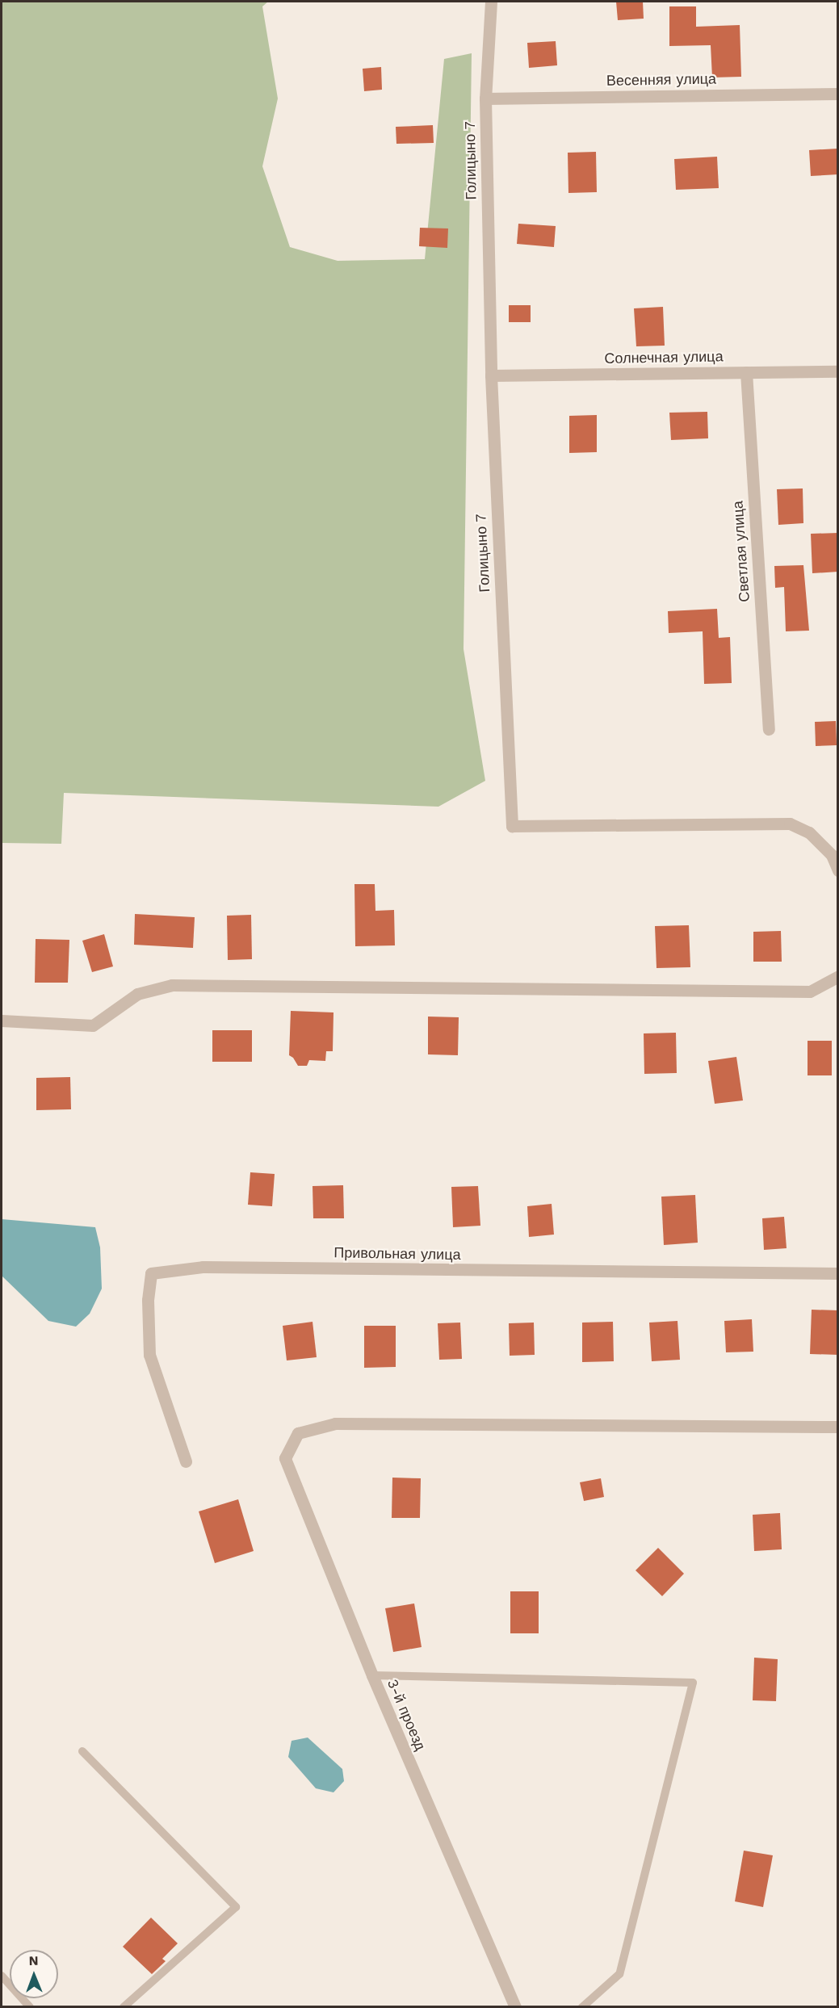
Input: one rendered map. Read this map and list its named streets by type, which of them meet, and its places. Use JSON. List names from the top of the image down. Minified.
{"streets":{"street":["Весенняя улица","Голицыно 7","Солнечная улица","Светлая улица","Привольная улица","3-й проезд"]},"crossings":[["Весенняя улица","Голицыно 7"],["Голицыно 7","Солнечная улица"],["Солнечная улица","Светлая улица"]],"north":"top"}
